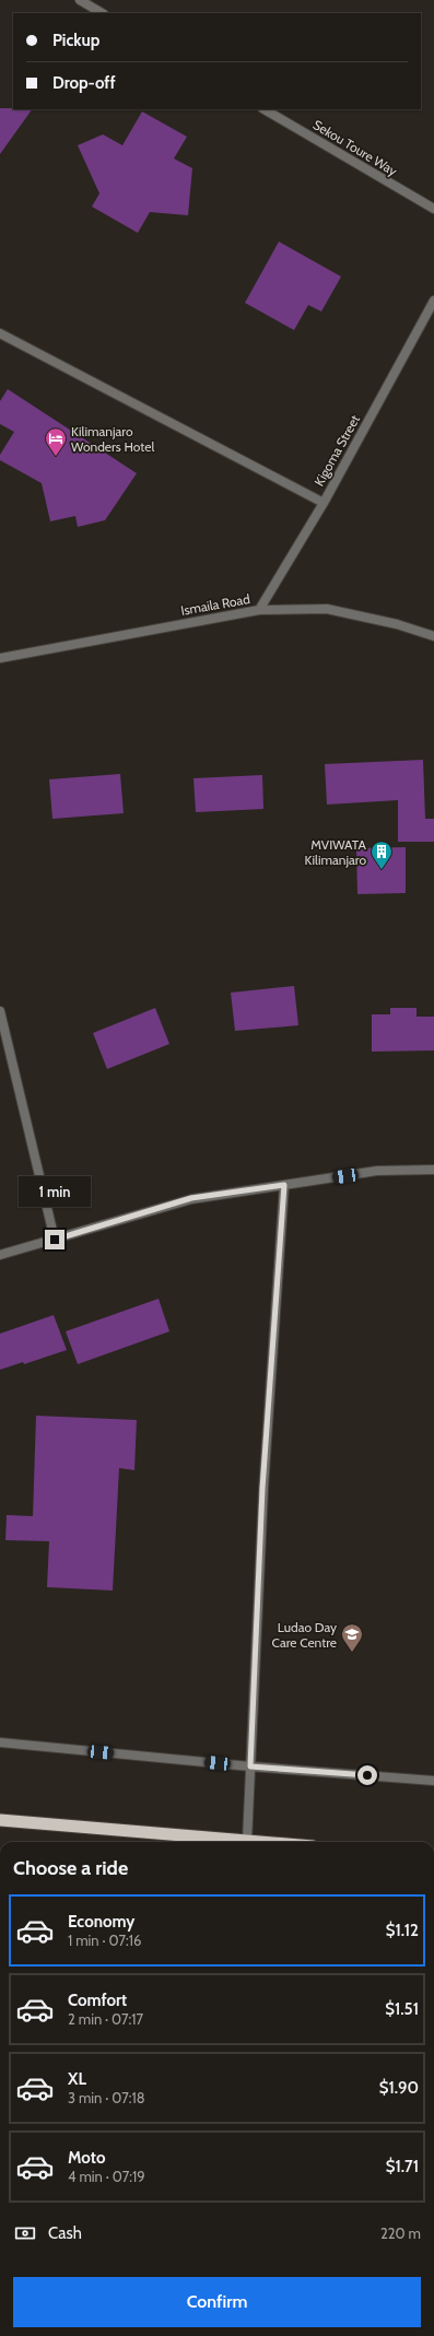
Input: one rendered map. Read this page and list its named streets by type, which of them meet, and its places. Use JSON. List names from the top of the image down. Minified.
{"streets":{"street":["Sekou Toure Way","Kigoma Street","Ismaila Road"]},"crossings":[["Kigoma Street","Ismaila Road"]],"places":{"hotel":["Kilimanjaro Wonders Hotel"],"building":["MVIWATA Kilimanjaro"],"school or university":["Ludao Day Care Centre"]},"page":{"banner":["Pickup","Drop-off"],"bubble":"1 min","heading":"Choose a ride","list":[{"name":"Economy","note":"1 min · 07:16","value":"$1.12"},{"name":"Comfort","note":"2 min · 07:17","value":"$1.51"},{"name":"XL","note":"3 min · 07:18","value":"$1.90"},{"name":"Moto","note":"4 min · 07:19","value":"$1.71"}],"pay":["Cash","220 m"],"buttons":"Confirm"}}
